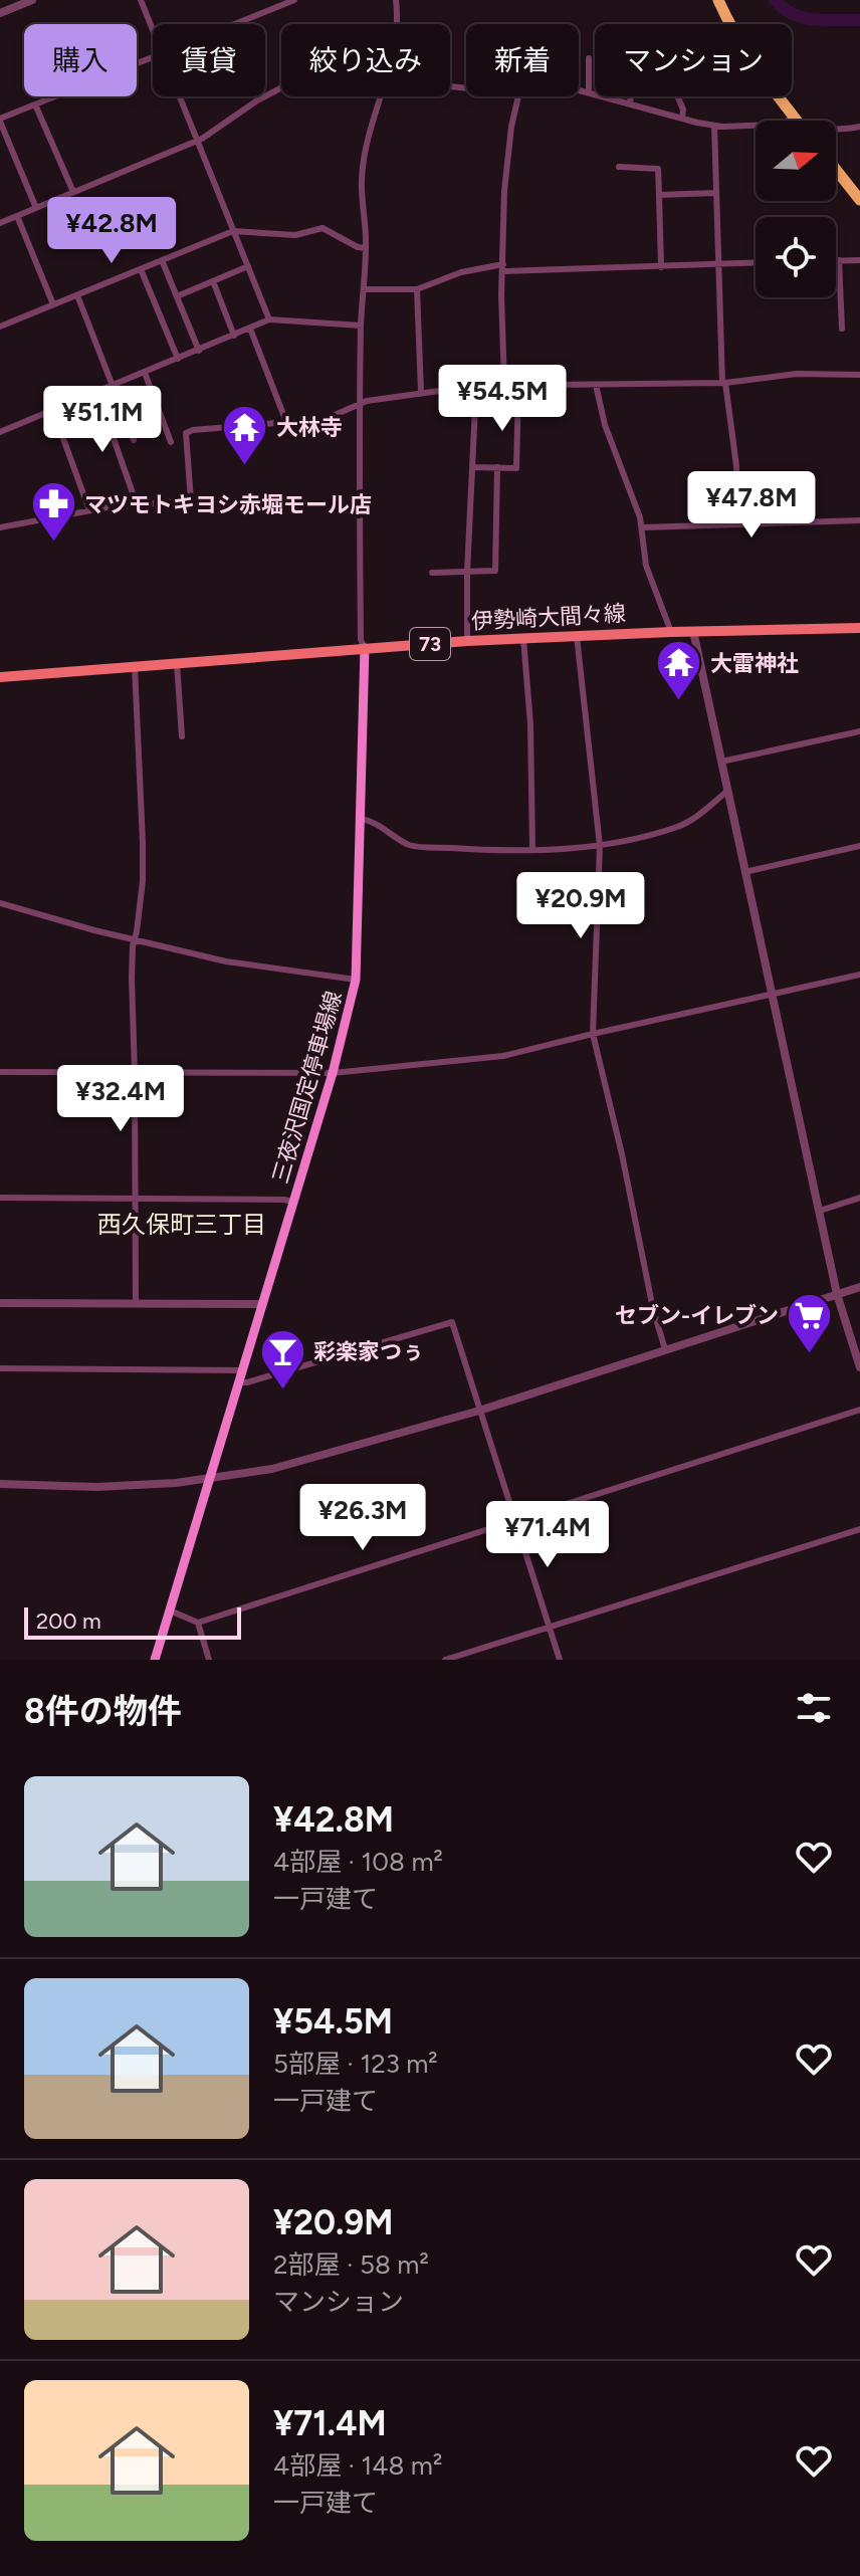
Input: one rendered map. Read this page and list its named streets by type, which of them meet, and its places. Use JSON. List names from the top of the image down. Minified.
{"streets":{"main road":["伊勢崎大間々線","73","三夜沢国定停車場線"]},"crossings":[["伊勢崎大間々線","三夜沢国定停車場線"]],"districts":["西久保町三丁目"],"places":{"temple":["大林寺","大雷神社"],"pharmacy":["マツモトキヨシ赤堀モール店"],"supermarket":["セブン-イレブン"],"bar":["彩楽家つぅ"]},"scale_bar":"200 m","north":"right","page":{"chip":["購入","賃貸","絞り込み","新着","マンション"],"price":["¥42.8M","¥54.5M","¥51.1M","¥47.8M","¥20.9M","¥32.4M","¥26.3M","¥71.4M"],"scale":"200 m","heading":"8件の物件","list":[{"name":"¥42.8M","note":"4部屋 · 108 m² · 一戸建て"},{"name":"¥54.5M","note":"5部屋 · 123 m² · 一戸建て"},{"name":"¥20.9M","note":"2部屋 · 58 m² · マンション"},{"name":"¥71.4M","note":"4部屋 · 148 m² · 一戸建て"}]}}
